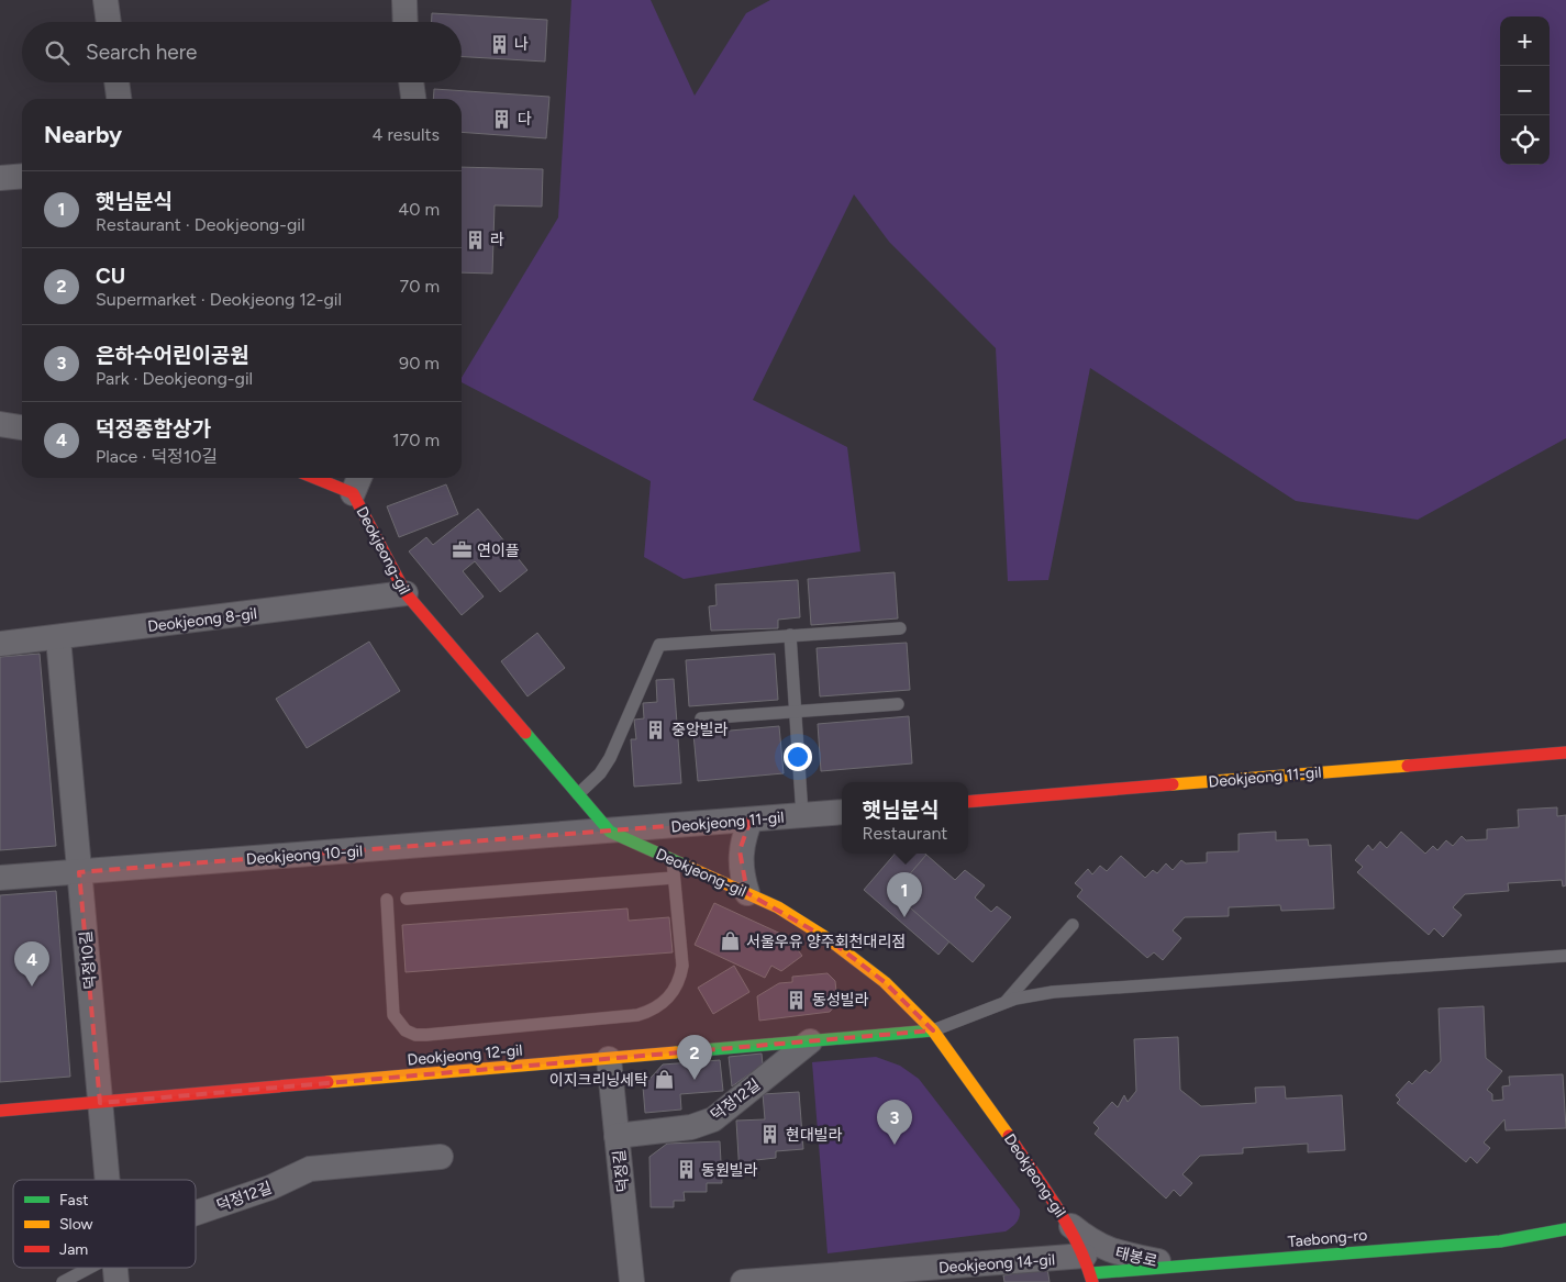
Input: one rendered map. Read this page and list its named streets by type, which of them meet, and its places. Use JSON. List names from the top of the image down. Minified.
{"streets":{"street":["Deokjeong-gil","Deokjeong 8-gil","Deokjeong 11-gil","Deokjeong 10-gil","덕정10길","Deokjeong 12-gil","덕정12길","덕정길","Taebong-ro","태봉로","Deokjeong 14-gil"]},"crossings":[["Deokjeong-gil","Deokjeong 8-gil"],["Deokjeong-gil","Deokjeong 11-gil"],["Deokjeong-gil","Deokjeong 10-gil"],["Deokjeong-gil","Deokjeong 12-gil"],["Deokjeong-gil","Taebong-ro"],["Deokjeong-gil","태봉로"],["Deokjeong-gil","Deokjeong 14-gil"],["Deokjeong 8-gil","덕정10길"],["Deokjeong 11-gil","Deokjeong 10-gil"],["Deokjeong 10-gil","덕정10길"],["덕정10길","Deokjeong 12-gil"],["Deokjeong 12-gil","덕정12길"],["Deokjeong 12-gil","덕정길"],["덕정12길","덕정길"],["Taebong-ro","태봉로"],["Taebong-ro","Deokjeong 14-gil"]],"places":{"building":["나","다","라","중앙빌라","동성빌라","현대빌라","동원빌라"],"office":["연이플"],"shop":["서울우유 양주회천대리점","이지크리닝세탁"]},"legend":["Fast","Slow","Jam"],"page":{"map_buttons":["+","−"],"search":"Search here","heading":["Nearby","4 results"],"list":[{"mark":"1","name":"햇님분식","note":"Restaurant · Deokjeong-gil","value":"40 m"},{"mark":"2","name":"CU","note":"Supermarket · Deokjeong 12-gil","value":"70 m"},{"mark":"3","name":"은하수어린이공원","note":"Park · Deokjeong-gil","value":"90 m"},{"mark":"4","name":"덕정종합상가","note":"Place · 덕정10길","value":"170 m"}],"popup":["햇님분식","Restaurant"],"pins":["1","4","2","3"]}}
